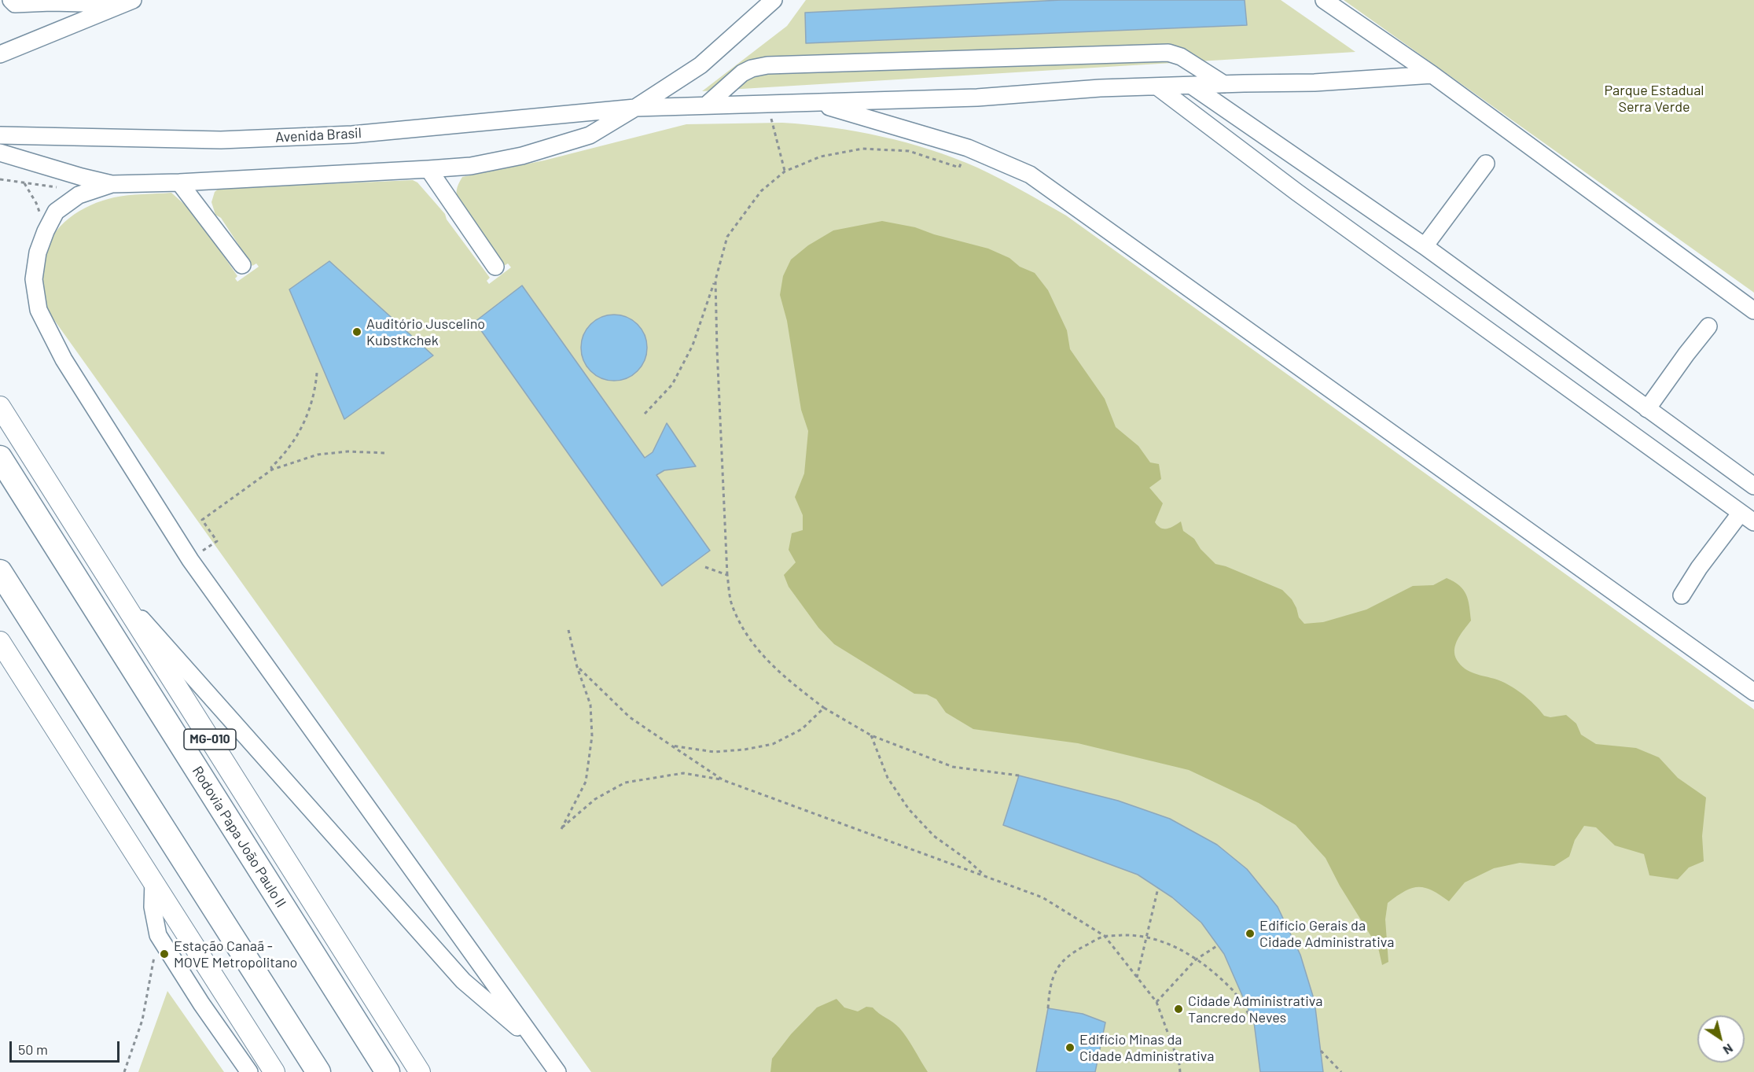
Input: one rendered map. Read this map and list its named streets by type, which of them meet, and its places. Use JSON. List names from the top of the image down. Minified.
{"streets":{"highway":["MG-010","Rodovia Papa João Paulo II"],"street":["Avenida Brasil"]},"parks":["Parque Estadual Serra Verde"],"places":["Auditório Juscelino Kubstkchek","Edifício Gerais da Cidade Administrativa","Estação Canaã - MOVE Metropolitano","Cidade Administrativa Tancredo Neves","Edifício Minas da Cidade Administrativa"],"scale_bar":"50 m","north":"bottom right"}
